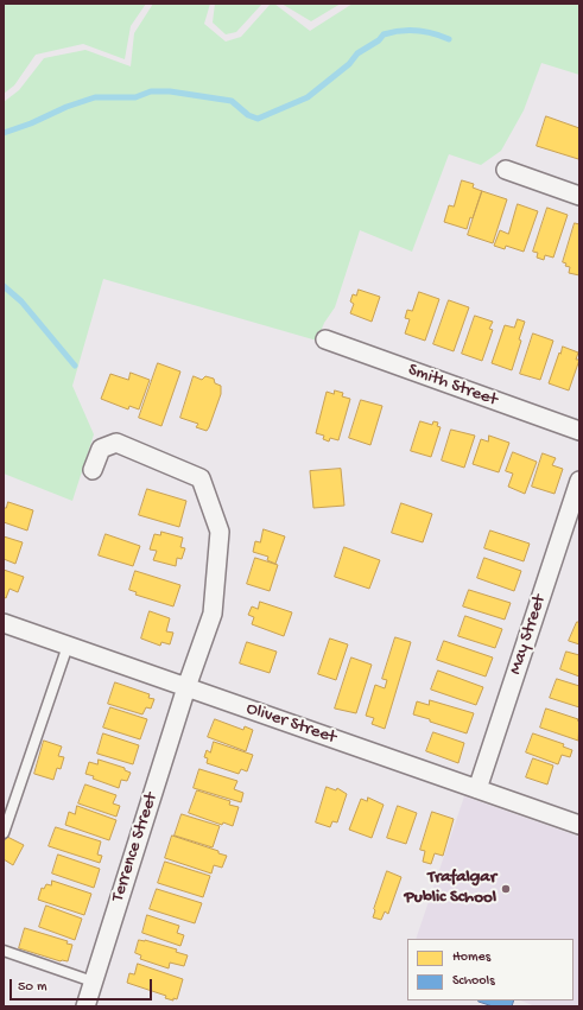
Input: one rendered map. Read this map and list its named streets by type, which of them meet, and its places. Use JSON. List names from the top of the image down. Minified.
{"streets":{"street":["Smith Street","May Street","Oliver Street","Terrence Street"]},"crossings":[["May Street","Oliver Street"],["Oliver Street","Terrence Street"]],"places":["Trafalgar Public School"],"legend":["Homes","Schools"],"scale_bar":"50 m"}
